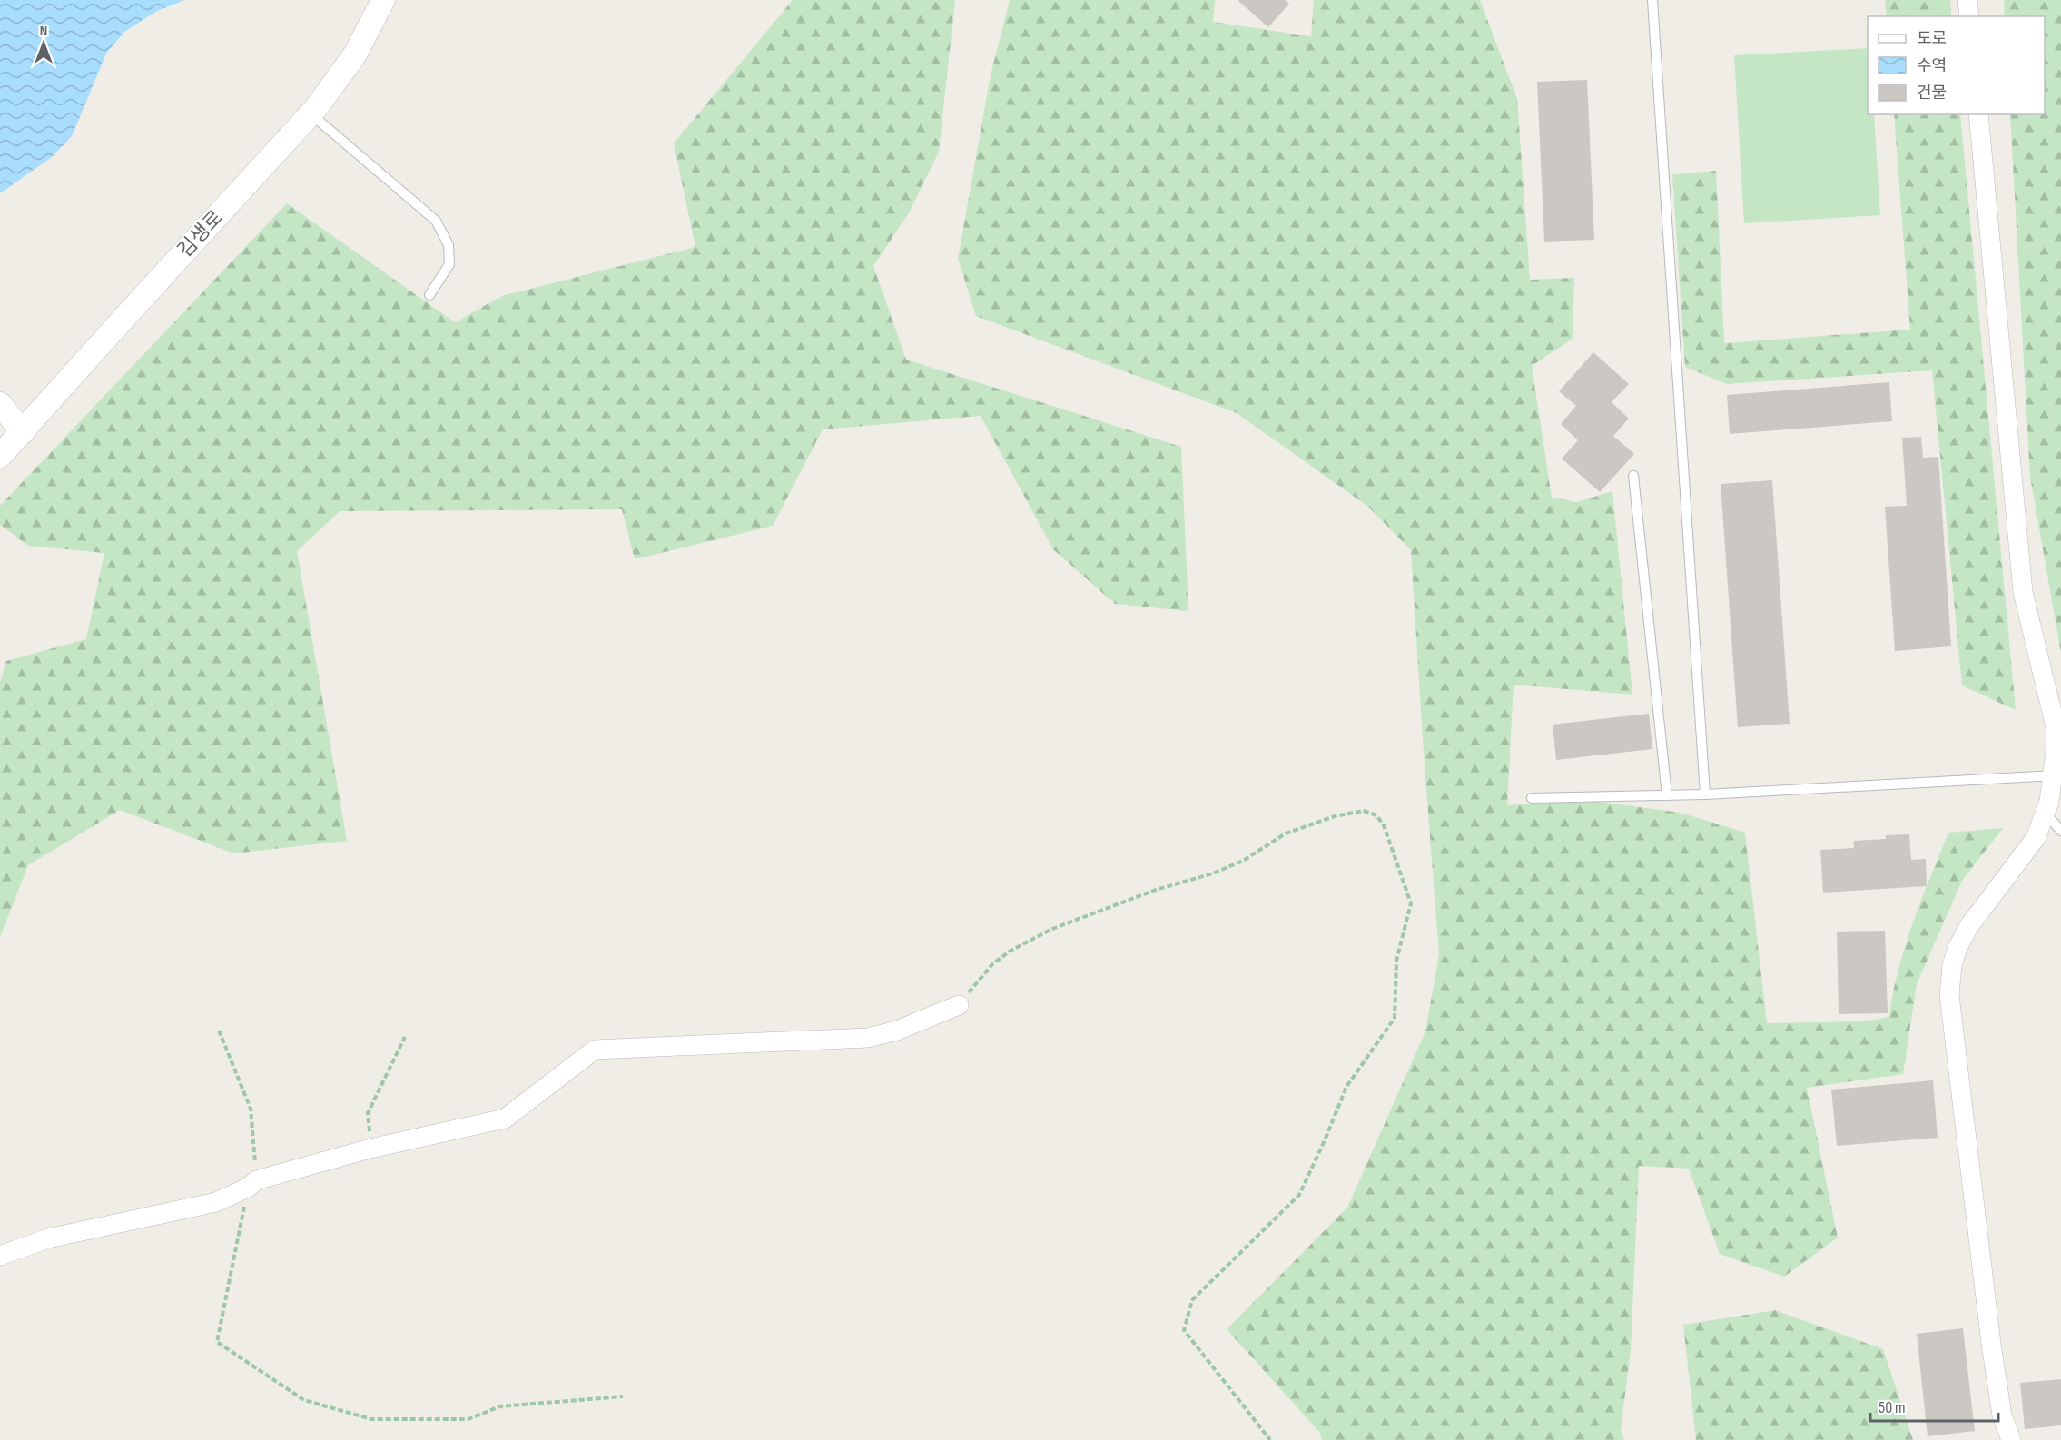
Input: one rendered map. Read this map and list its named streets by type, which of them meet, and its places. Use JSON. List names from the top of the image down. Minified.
{"streets":{"street":["김생로"]},"legend":["도로","수역","건물"],"scale_bar":"50 m","north":"top"}
